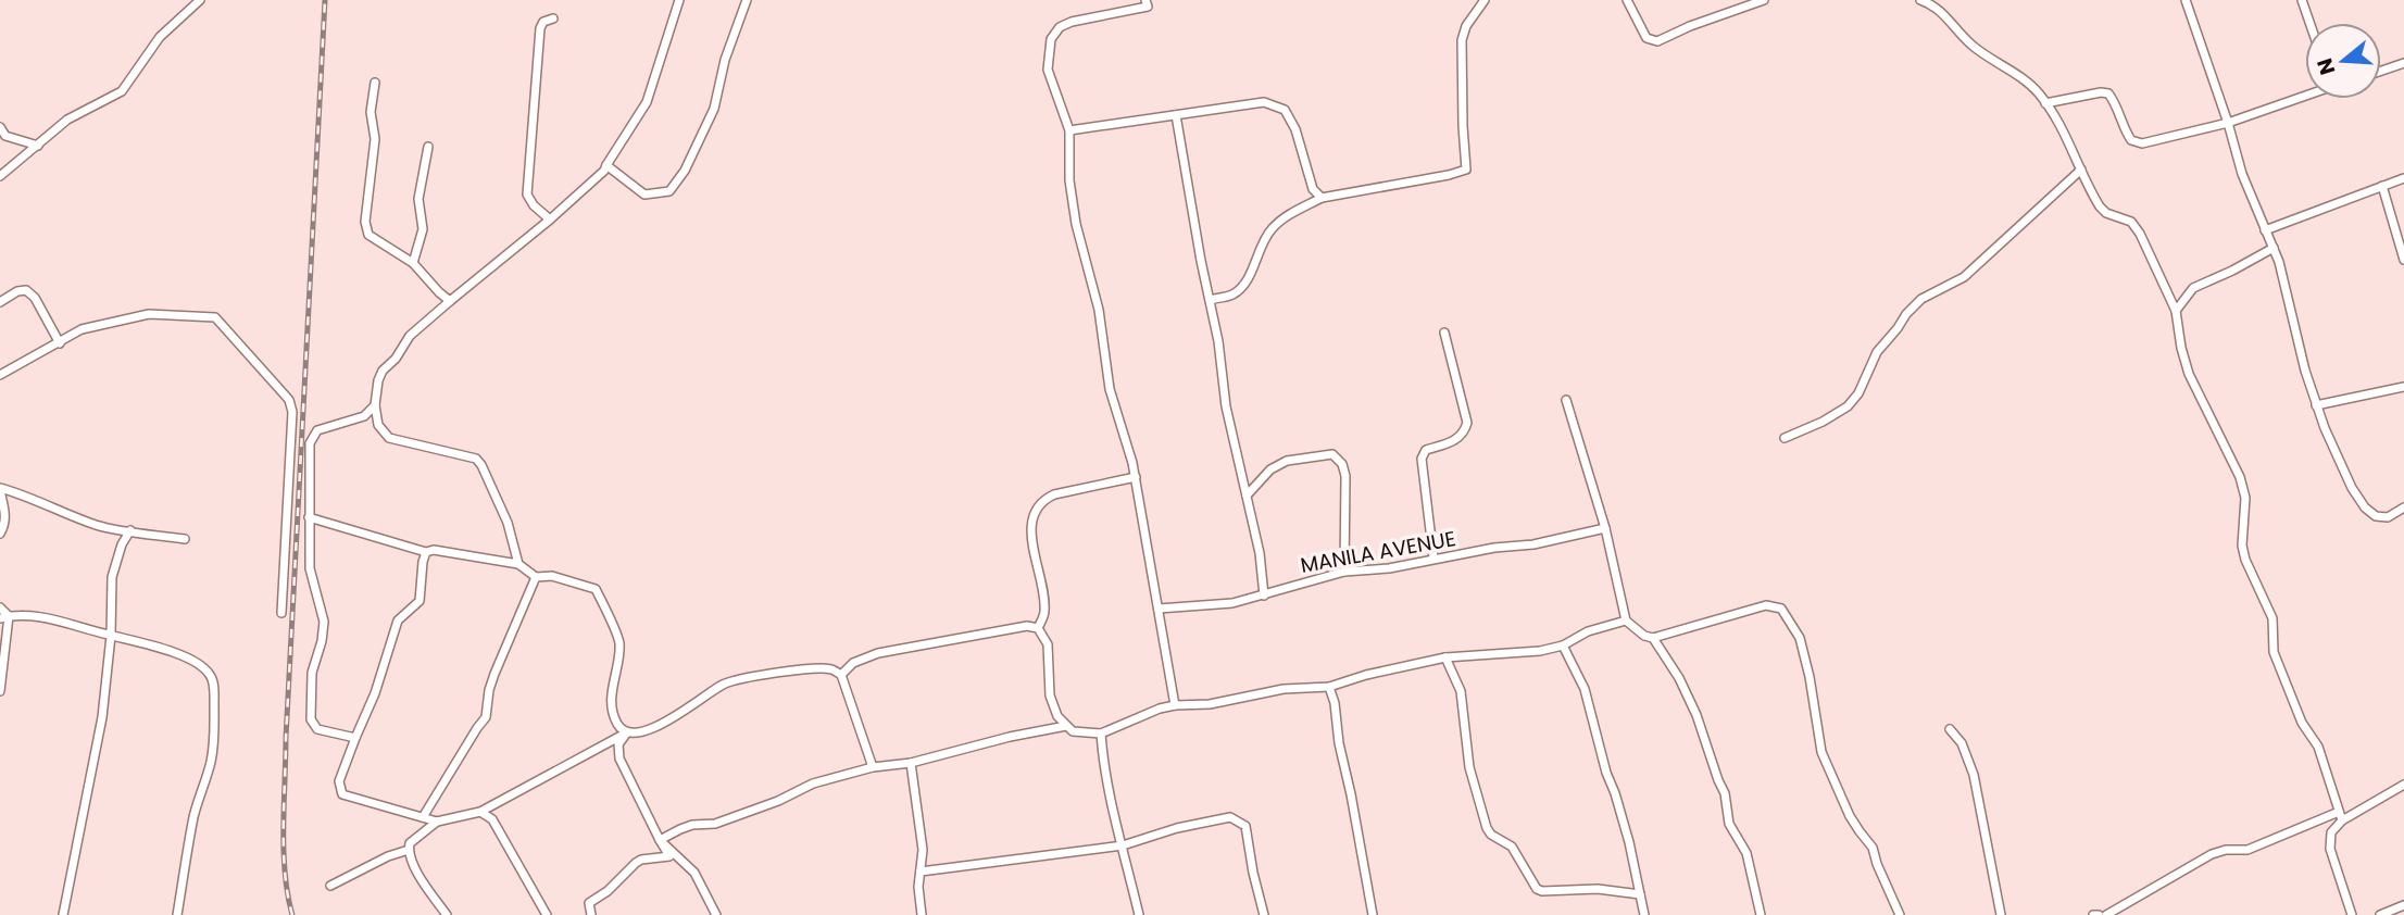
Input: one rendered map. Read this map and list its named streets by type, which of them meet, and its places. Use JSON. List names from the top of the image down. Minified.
{"streets":{"street":["MANILA AVENUE"]},"north":"left"}
